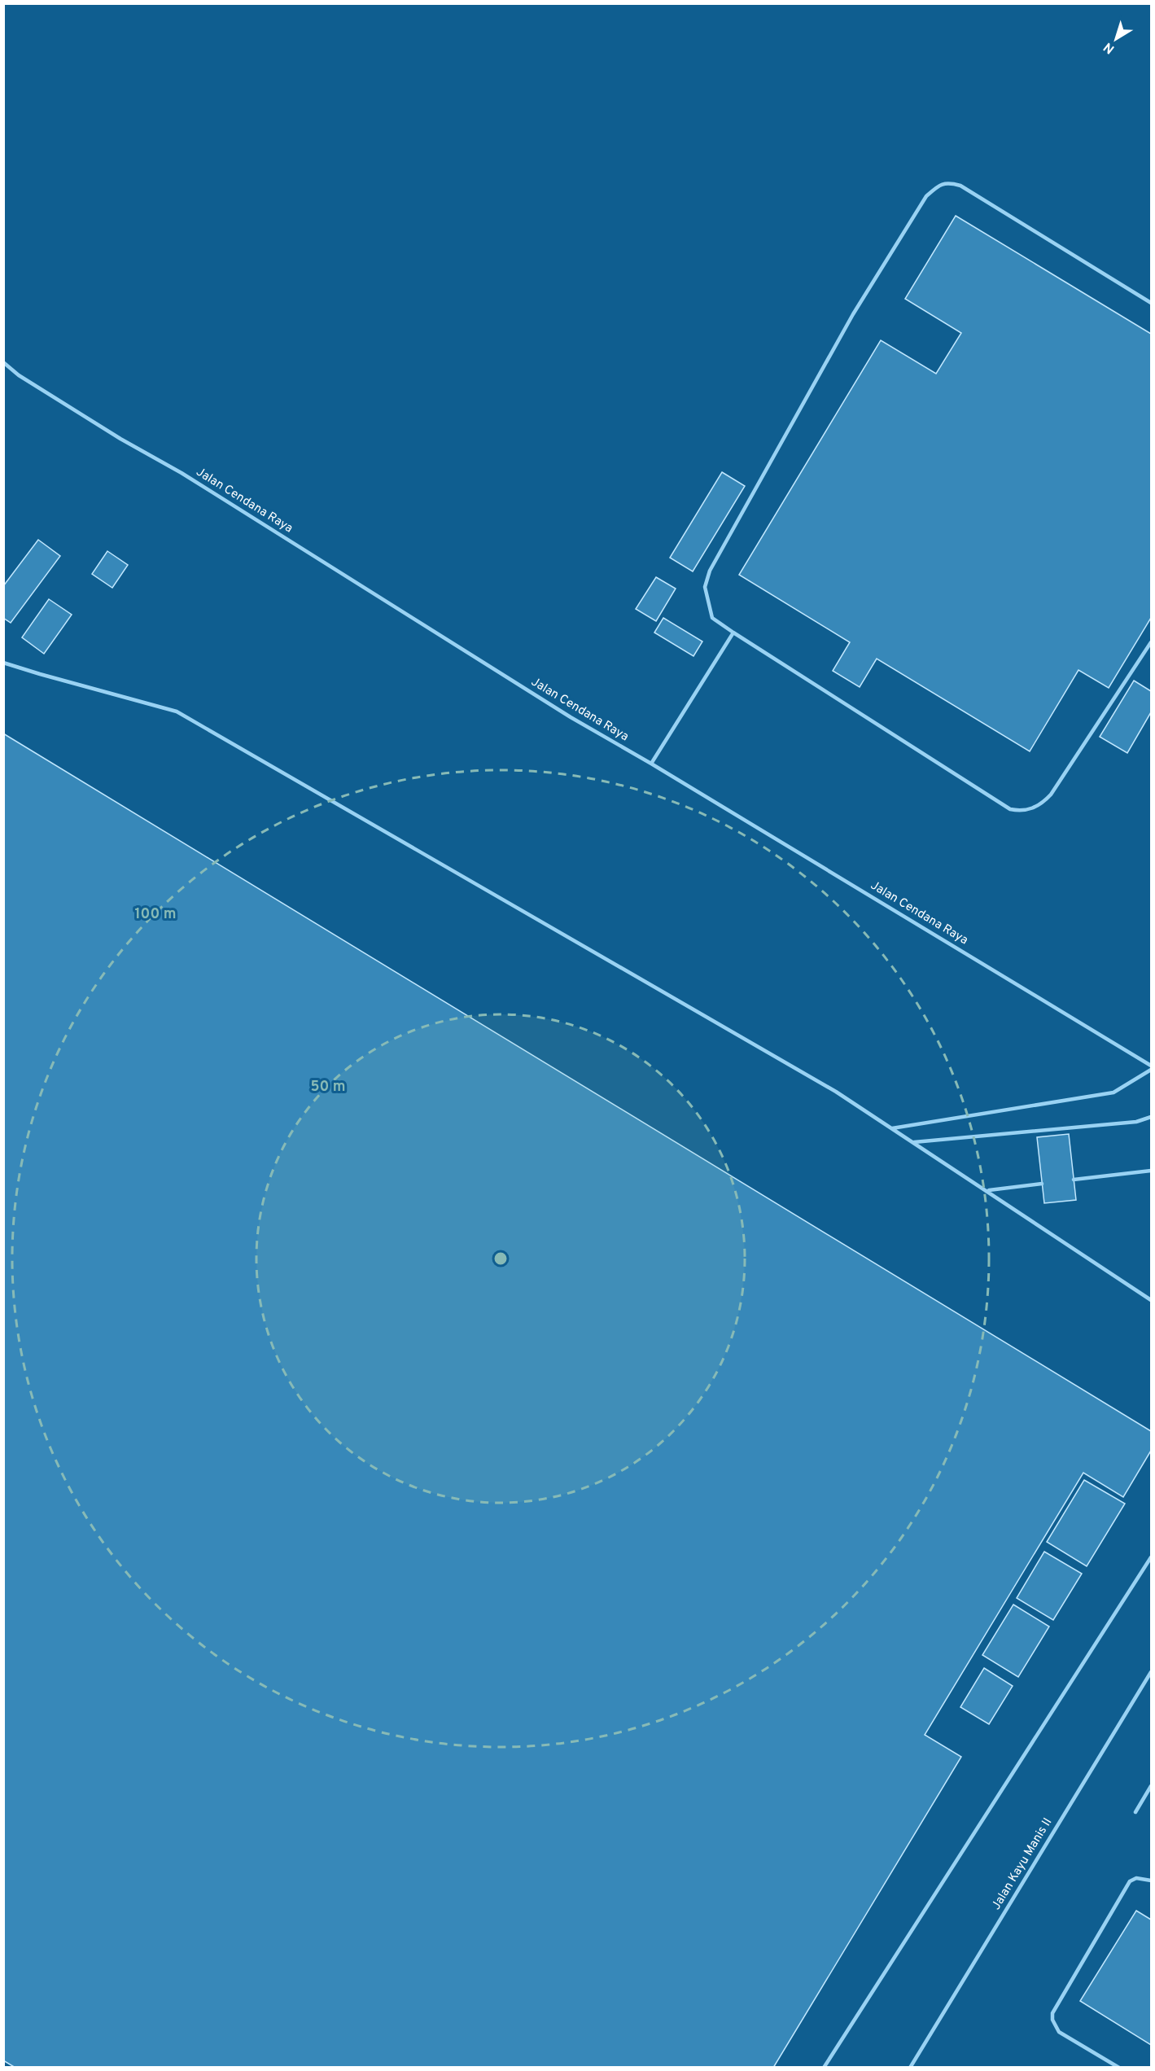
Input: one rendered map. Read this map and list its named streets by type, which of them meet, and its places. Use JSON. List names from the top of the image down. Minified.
{"streets":{"lane":["Jalan Cendana Raya","Jalan Kayu Manis II"]},"north":"bottom left","rings":["100 m","50 m"]}
